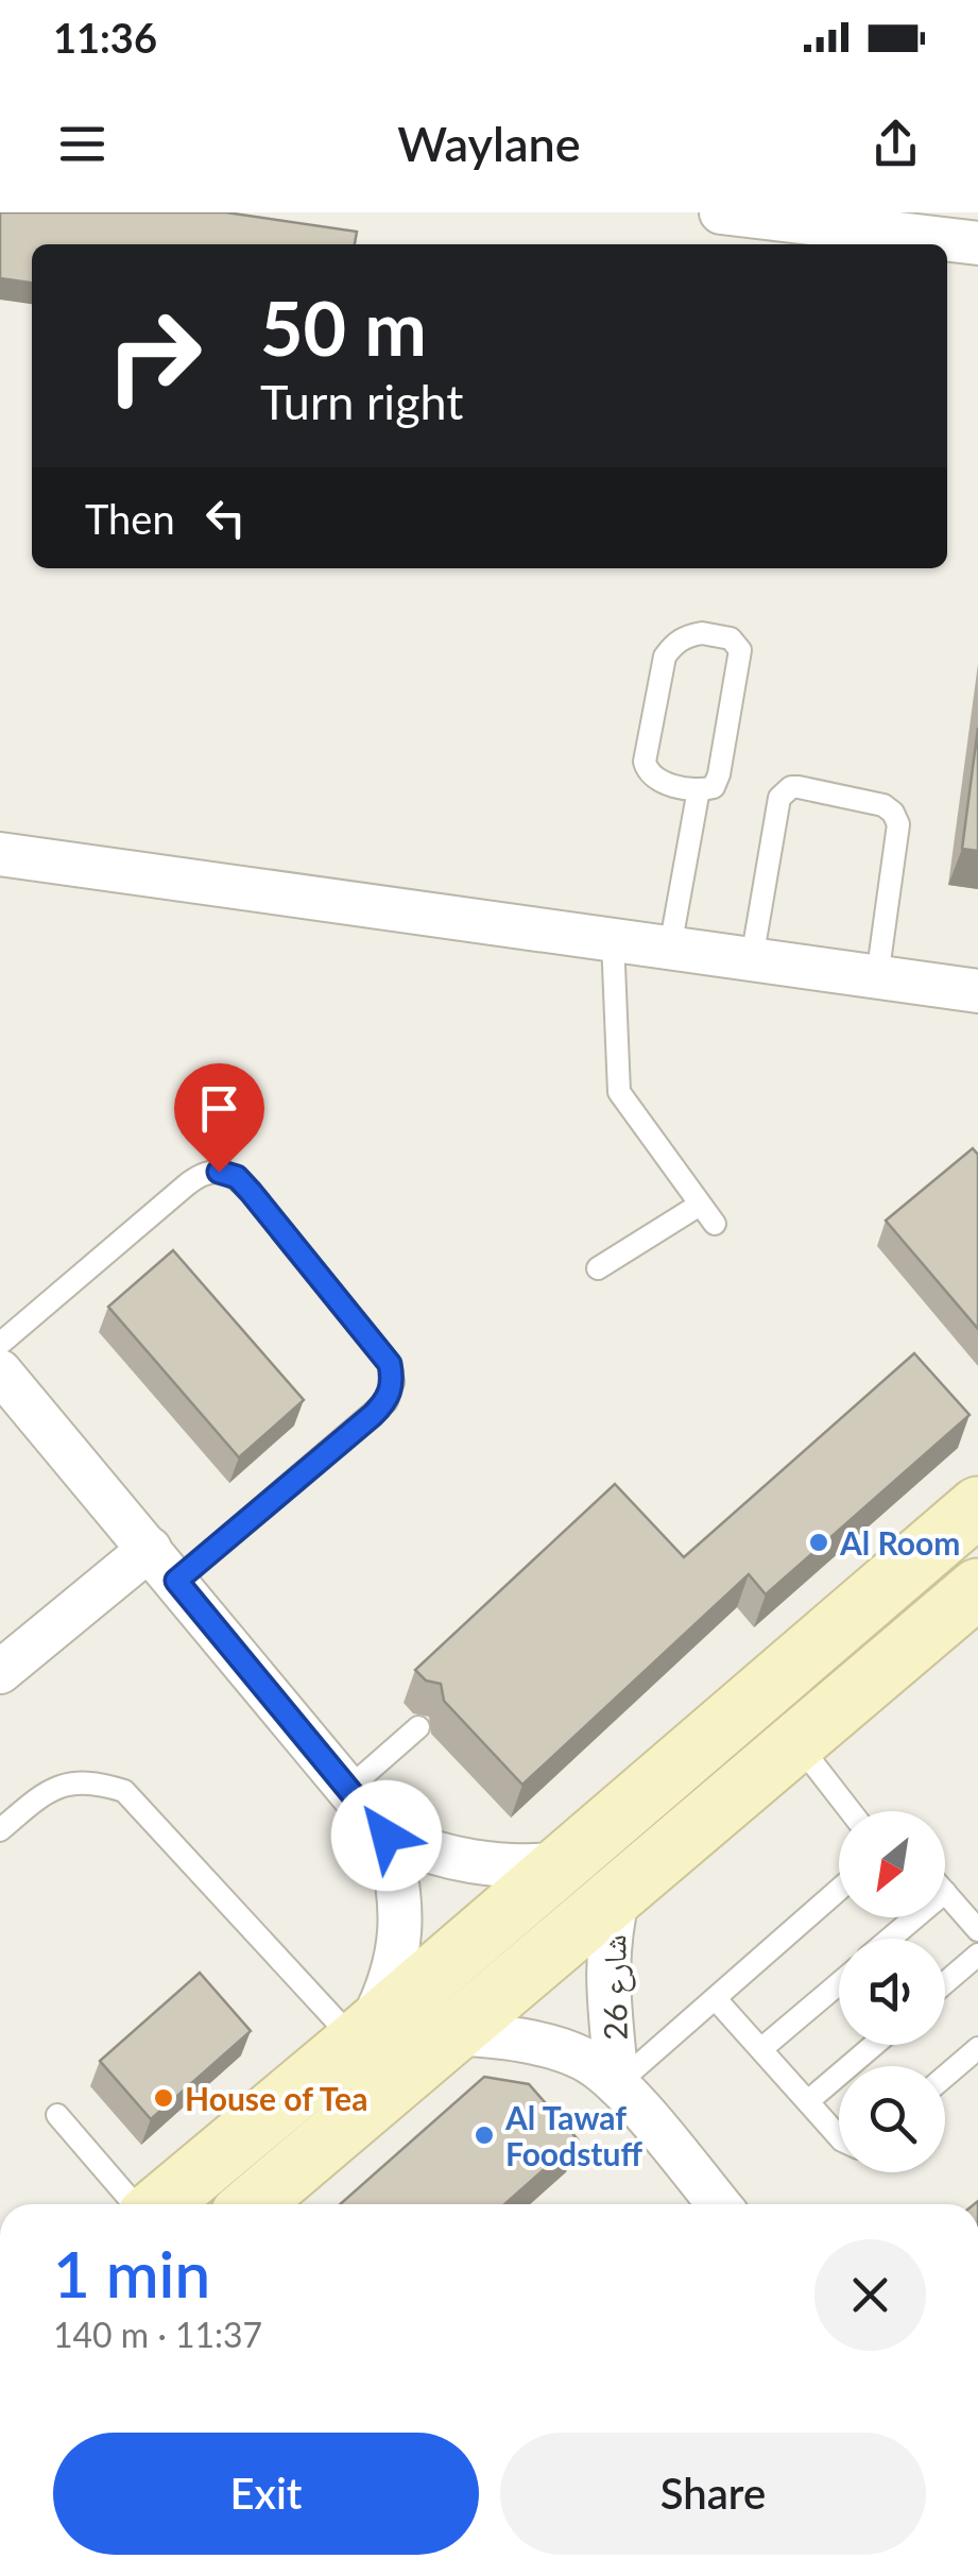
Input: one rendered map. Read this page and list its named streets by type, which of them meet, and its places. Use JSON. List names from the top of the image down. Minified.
{"streets":{"street":["شارع 26"]},"places":["Al Room","House of Tea","Al Tawaf Foodstuff"],"north":"bottom left","page":{"status":"11:36","header":"Waylane","turn":["50 m","Turn right"],"then":"Then","heading":["1 min","140 m · 11:37"],"buttons":["Exit","Share"]}}
